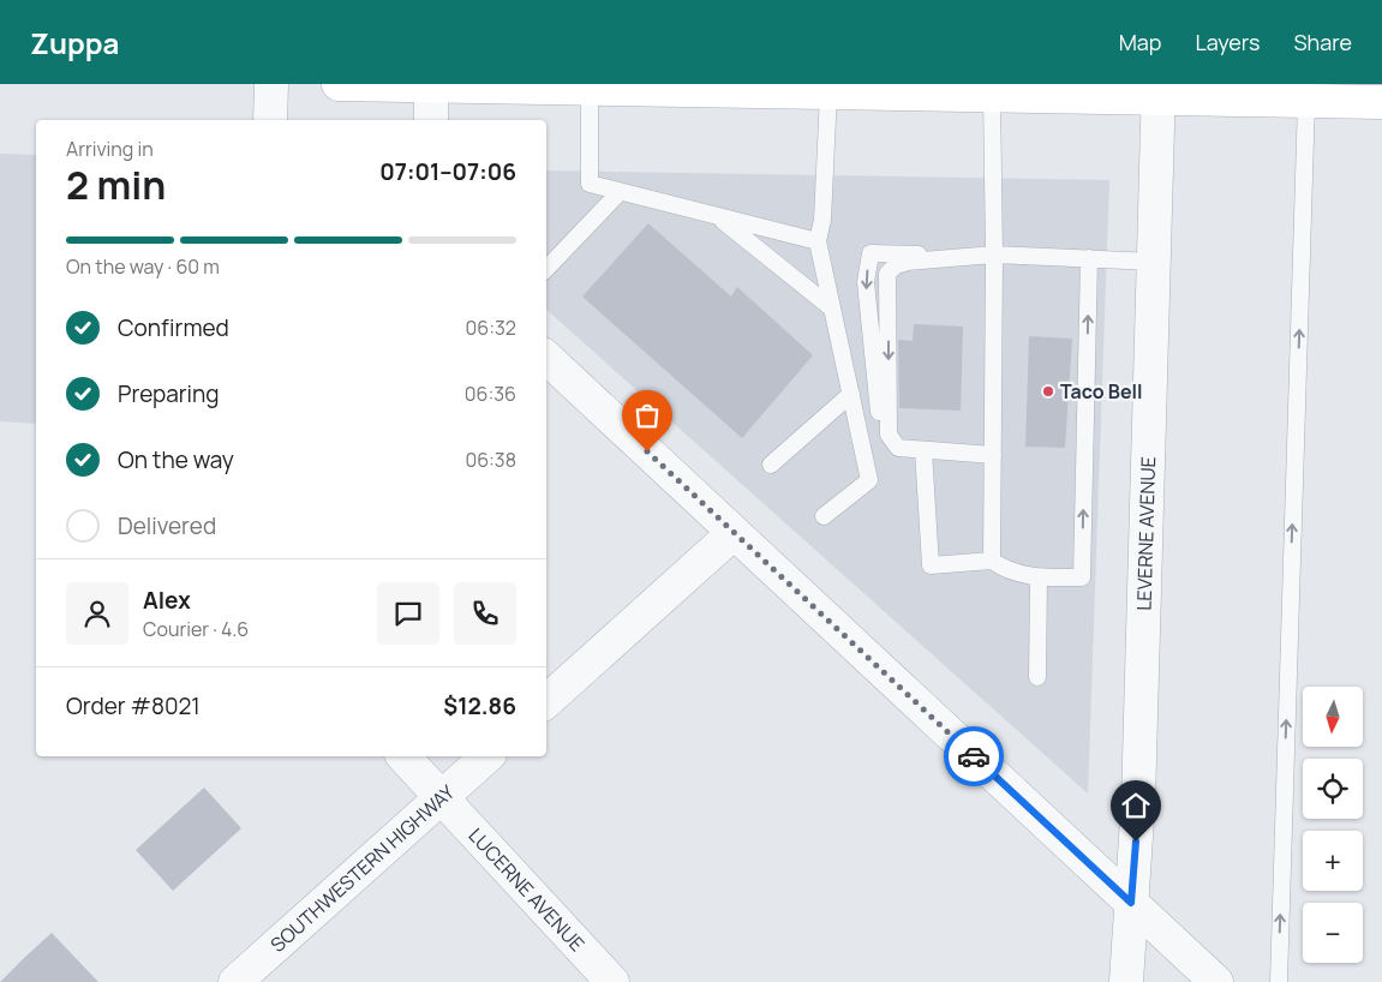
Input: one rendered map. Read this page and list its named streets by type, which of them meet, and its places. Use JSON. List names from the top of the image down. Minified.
{"streets":{"street":["LEVERNE AVENUE","SOUTHWESTERN HIGHWAY","LUCERNE AVENUE"]},"crossings":[["SOUTHWESTERN HIGHWAY","LUCERNE AVENUE"]],"places":["Taco Bell"],"north":"bottom","page":{"header":"Zuppa","nav":["Map","Layers","Share"],"heading":["2 min","Arriving in","07:01–07:06"],"panel":["Alex","Courier · 4.6","Order #8021","$12.86"],"bar":"On the way · 60 m","list":[["Confirmed","06:32"],["Preparing","06:36"],["On the way","06:38"],"Delivered"],"map_buttons":["+","−"]}}
